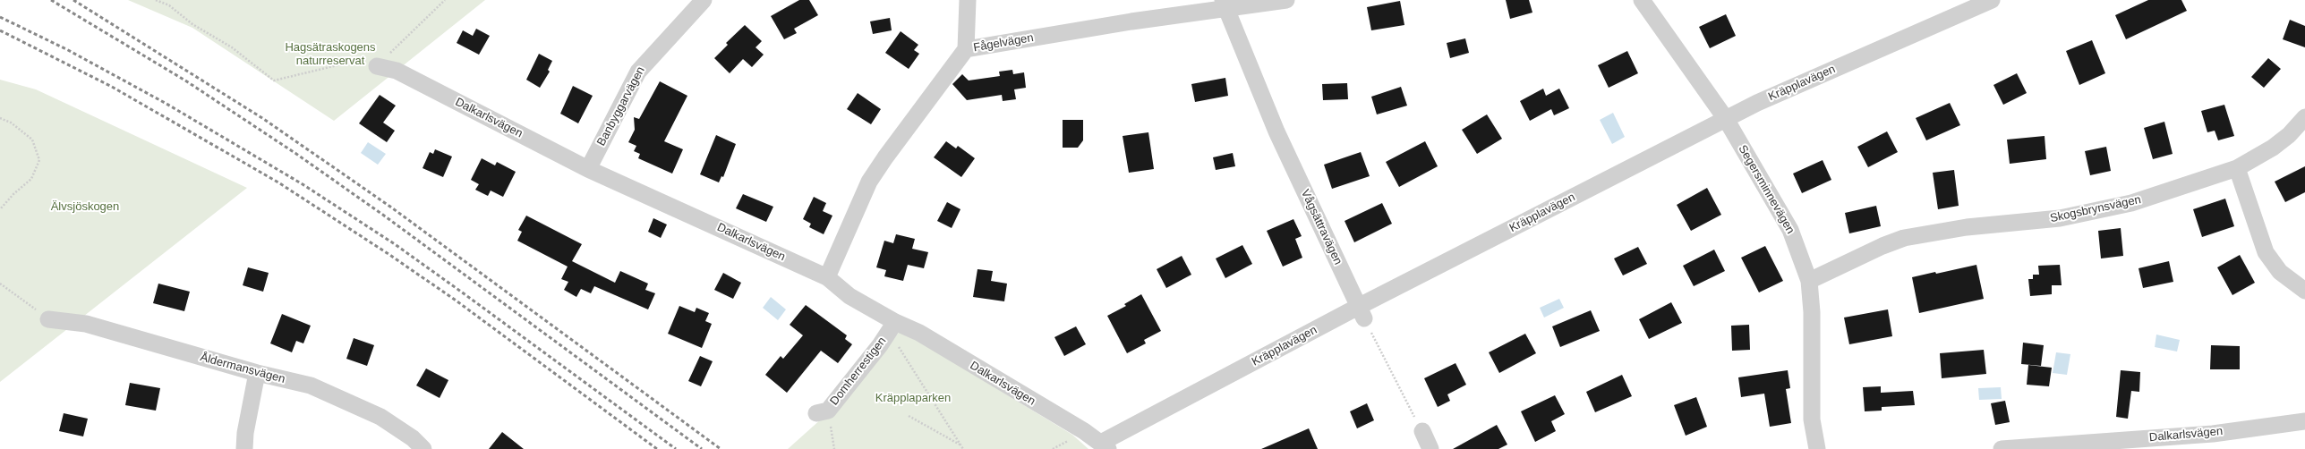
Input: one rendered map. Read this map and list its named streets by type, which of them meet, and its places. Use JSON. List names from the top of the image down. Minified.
{"streets":{"street":["Fågelvägen","Kräpplavägen","Banbyggarvägen","Dalkarlsvägen","Segersminnevägen","Skogsbrynsvägen","Vågsättravägen","Åldermansvägen","Domherrestigen"]},"crossings":[["Fågelvägen","Dalkarlsvägen"],["Fågelvägen","Vågsättravägen"],["Kräpplavägen","Dalkarlsvägen"],["Kräpplavägen","Segersminnevägen"],["Kräpplavägen","Vågsättravägen"],["Banbyggarvägen","Dalkarlsvägen"],["Dalkarlsvägen","Domherrestigen"],["Segersminnevägen","Skogsbrynsvägen"]],"parks":["Hagsätraskogens naturreservat","Älvsjöskogen","Kräpplaparken"]}
